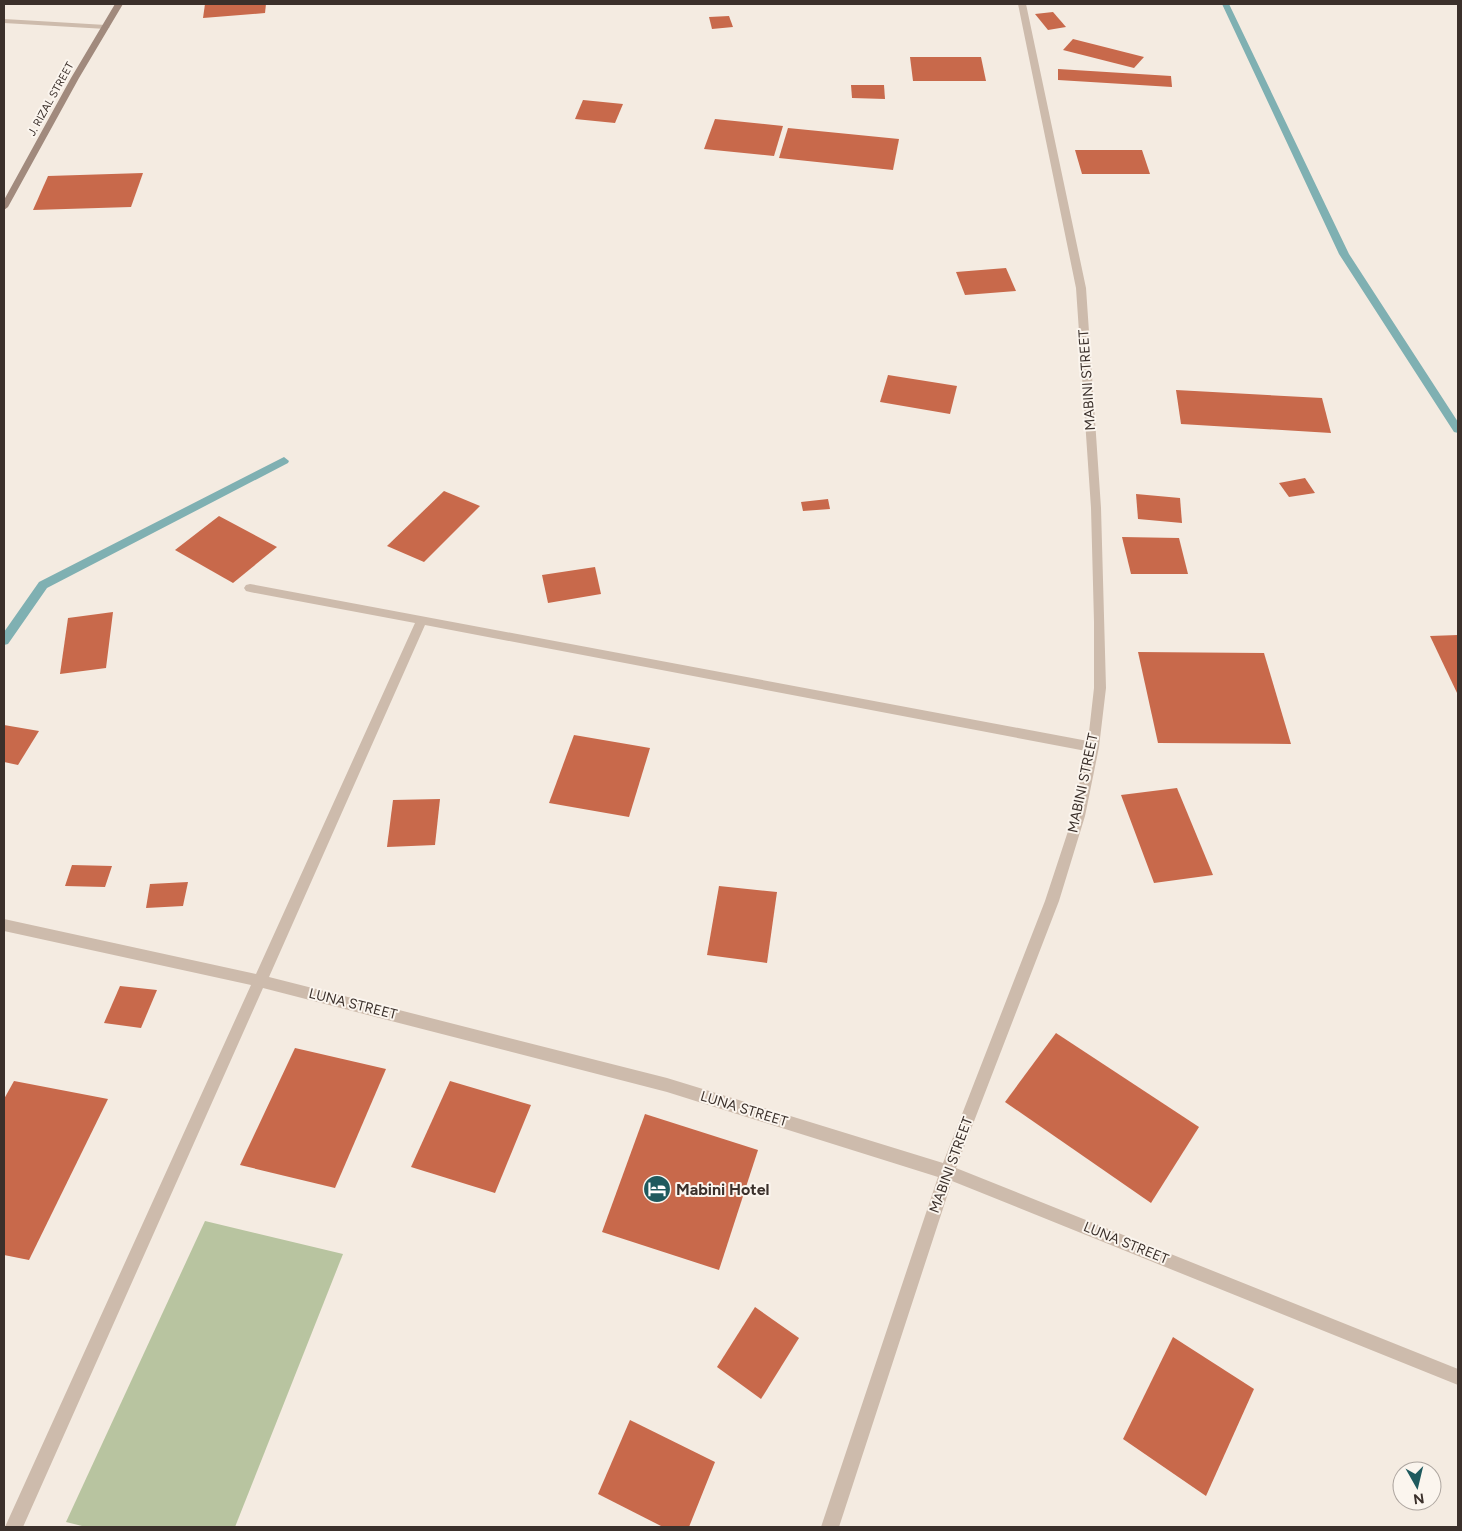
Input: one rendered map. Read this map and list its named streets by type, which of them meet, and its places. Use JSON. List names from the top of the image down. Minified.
{"streets":{"main road":["J. RIZAL STREET"],"street":["MABINI STREET","LUNA STREET"]},"crossings":[["MABINI STREET","LUNA STREET"]],"places":{"hotel":["Mabini Hotel"]},"north":"bottom"}
